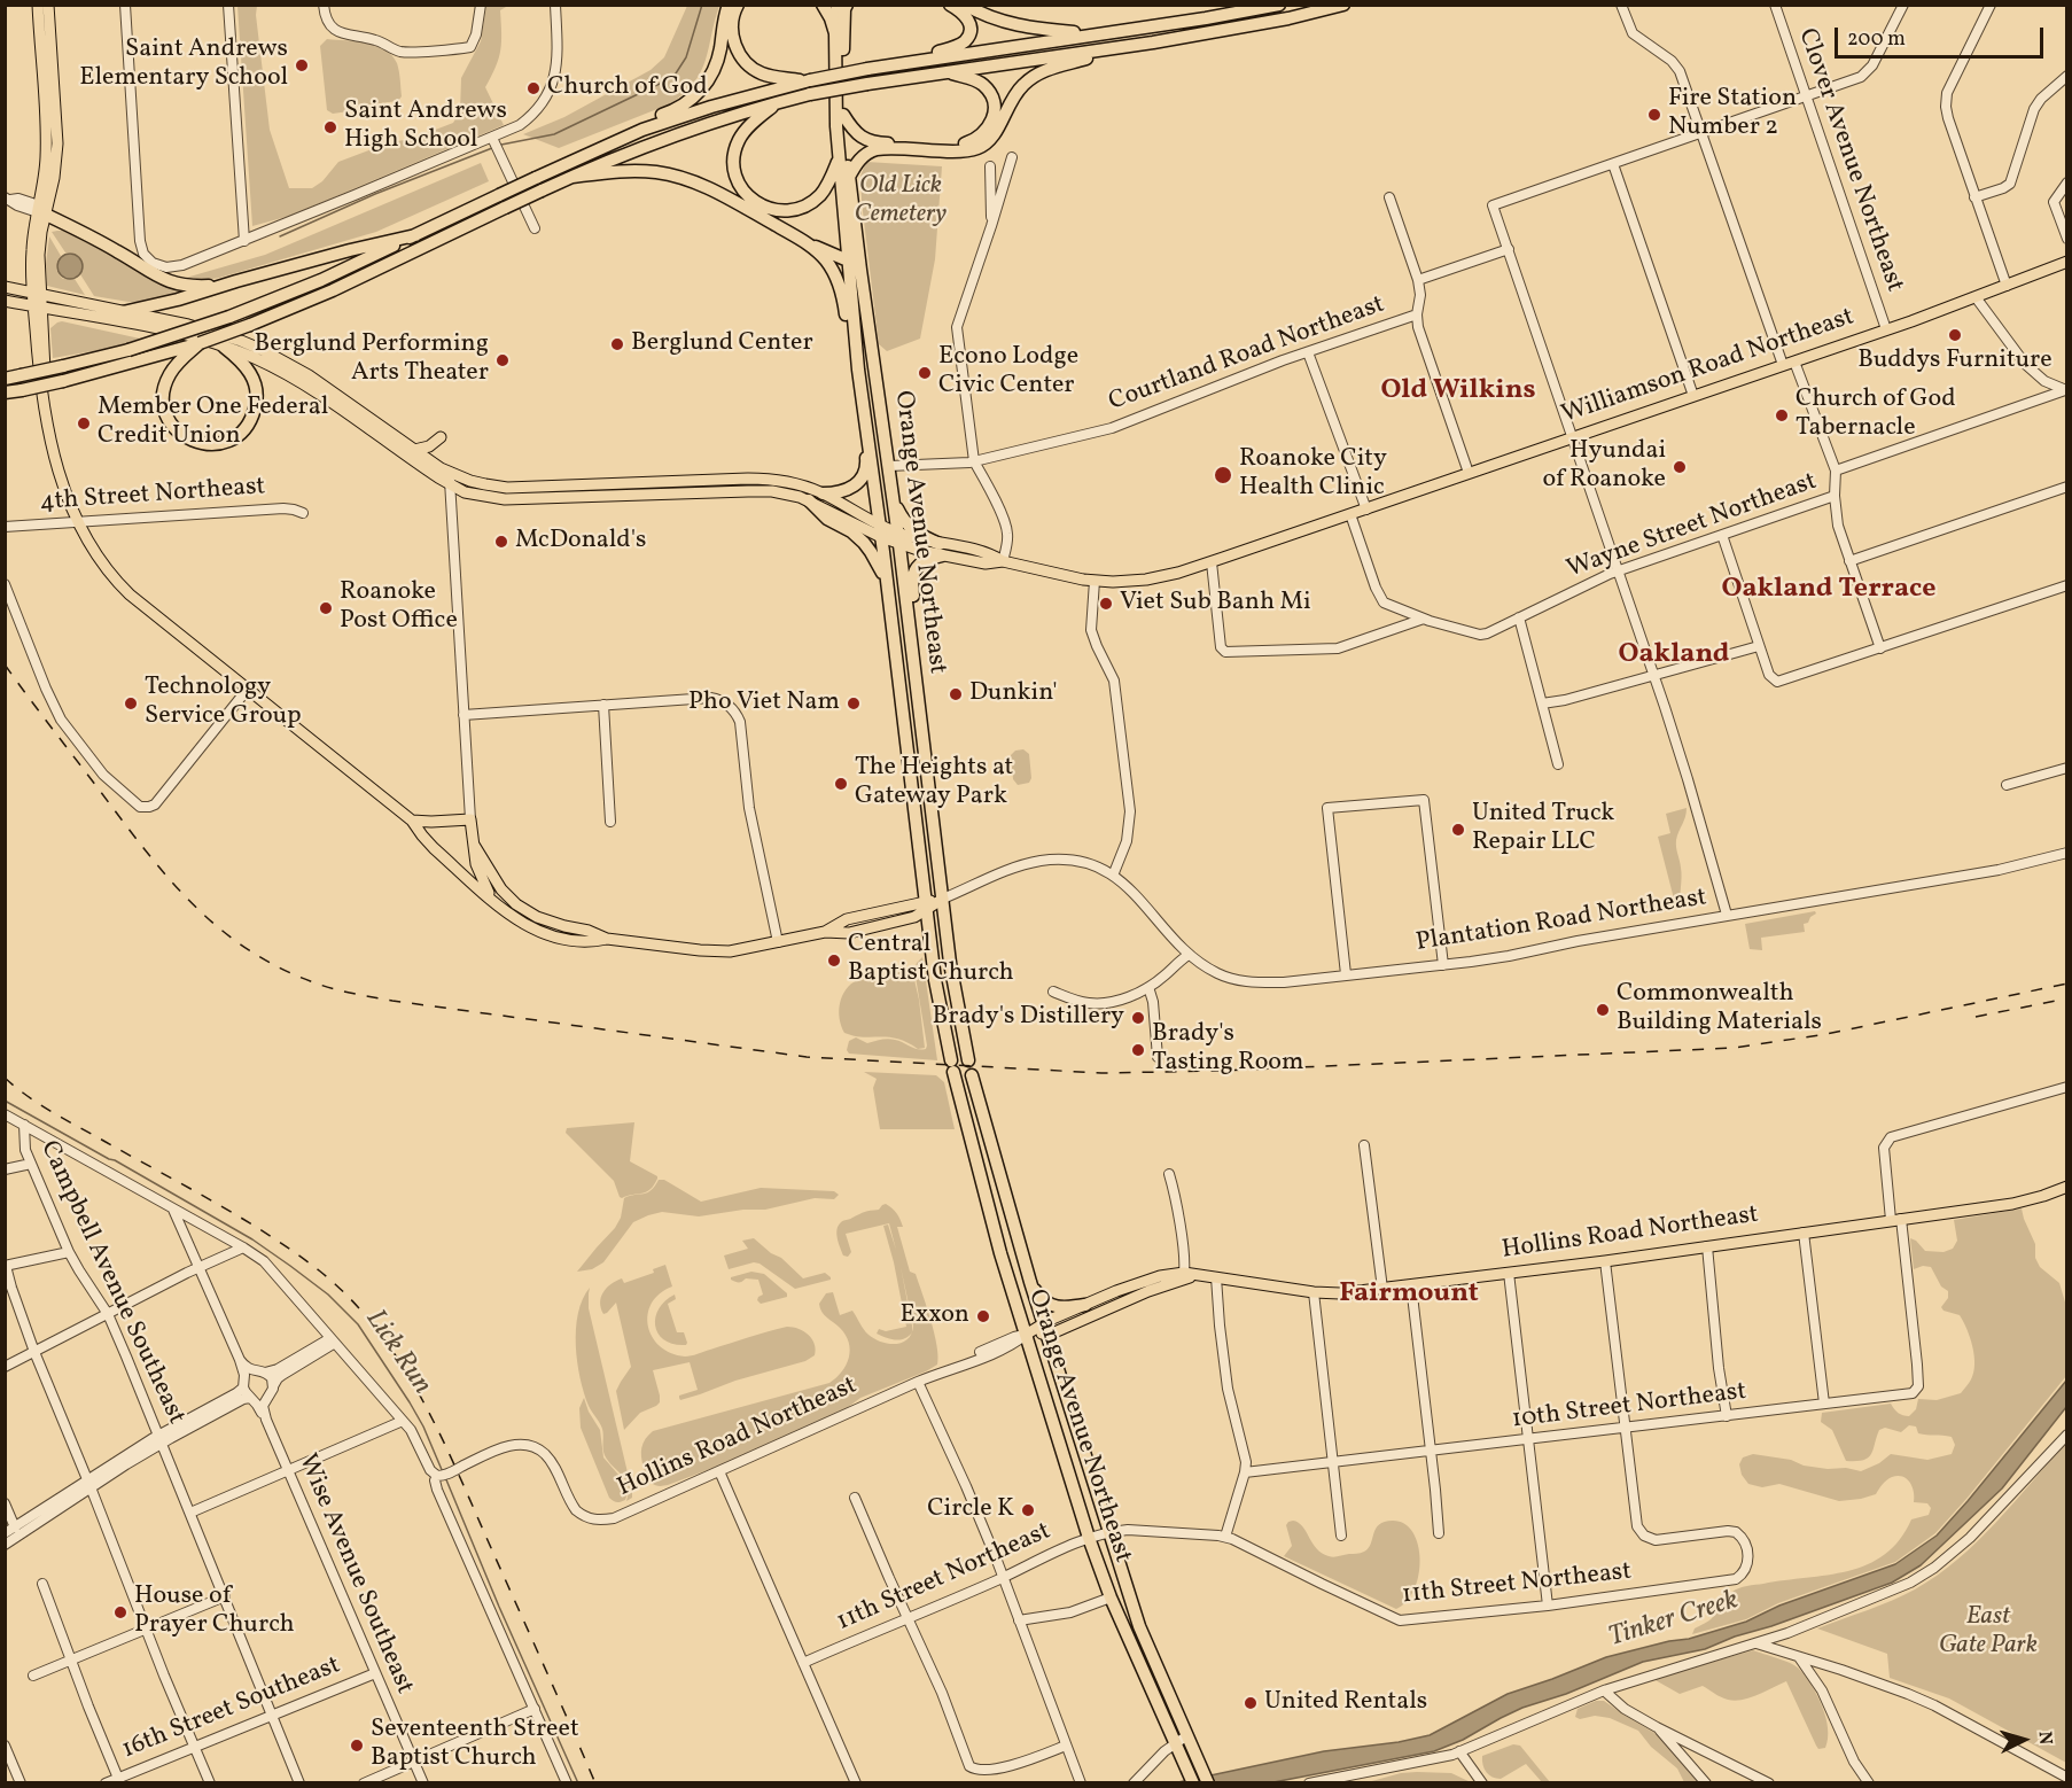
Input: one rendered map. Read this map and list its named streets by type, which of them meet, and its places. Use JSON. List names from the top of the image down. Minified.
{"streets":{"highway":["Orange Avenue Northeast"],"main road":["Williamson Road Northeast","Hollins Road Northeast"],"street":["Clover Avenue Northeast","Courtland Road Northeast","4th Street Northeast","Wayne Street Northeast","Plantation Road Northeast","Campbell Avenue Southeast","10th Street Northeast","Wise Avenue Southeast","11th Street Northeast","16th Street Southeast"]},"crossings":[["Clover Avenue Northeast","Williamson Road Northeast"],["Courtland Road Northeast","Orange Avenue Northeast"],["Williamson Road Northeast","Wayne Street Northeast"],["Williamson Road Northeast","Orange Avenue Northeast"],["Orange Avenue Northeast","Plantation Road Northeast"],["Orange Avenue Northeast","Hollins Road Northeast"],["Orange Avenue Northeast","11th Street Northeast"],["Hollins Road Northeast","10th Street Northeast"],["Campbell Avenue Southeast","16th Street Southeast"],["10th Street Northeast","11th Street Northeast"],["Wise Avenue Southeast","16th Street Southeast"]],"districts":["Old Wilkins","Oakland Terrace","Oakland","Fairmount"],"water":["Lick Run","Tinker Creek"],"parks":["Old Lick Cemetery","East Gate Park"],"places":["Saint Andrews Elementary School","Church of God","Fire Station Number 2","Saint Andrews High School","Buddys Furniture","Berglund Center","Berglund Performing Arts Theater","Econo Lodge Civic Center","Church of God Tabernacle","Member One Federal Credit Union","Hyundai of Roanoke","Roanoke City Health Clinic","McDonald's","Viet Sub Banh Mi","Roanoke Post Office","Dunkin'","Technology Service Group","Pho Viet Nam","The Heights at Gateway Park","United Truck Repair LLC","Central Baptist Church","Commonwealth Building Materials","Brady's Distillery","Brady's Tasting Room","Exxon","Circle K","House of Prayer Church","United Rentals","Seventeenth Street Baptist Church"],"scale_bar":"200 m","north":"right"}
